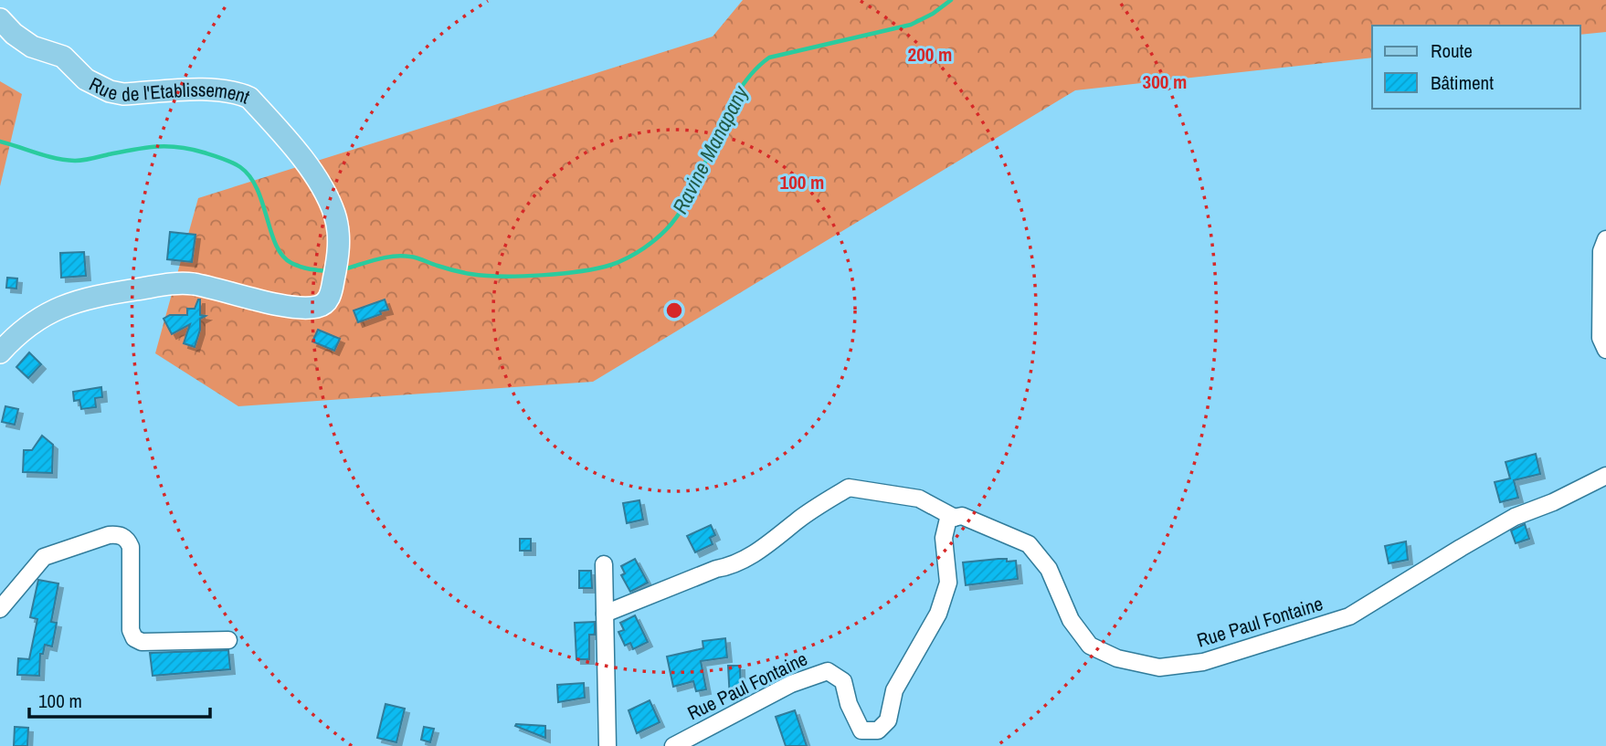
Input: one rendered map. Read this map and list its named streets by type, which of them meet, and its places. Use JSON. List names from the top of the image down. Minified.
{"streets":{"main road":["Rue de l'Etablissement"],"street":["Rue Paul Fontaine"]},"water":["Ravine Manapany"],"legend":["Route","Bâtiment"],"scale_bar":"100 m","rings":["200 m","300 m","100 m"]}
